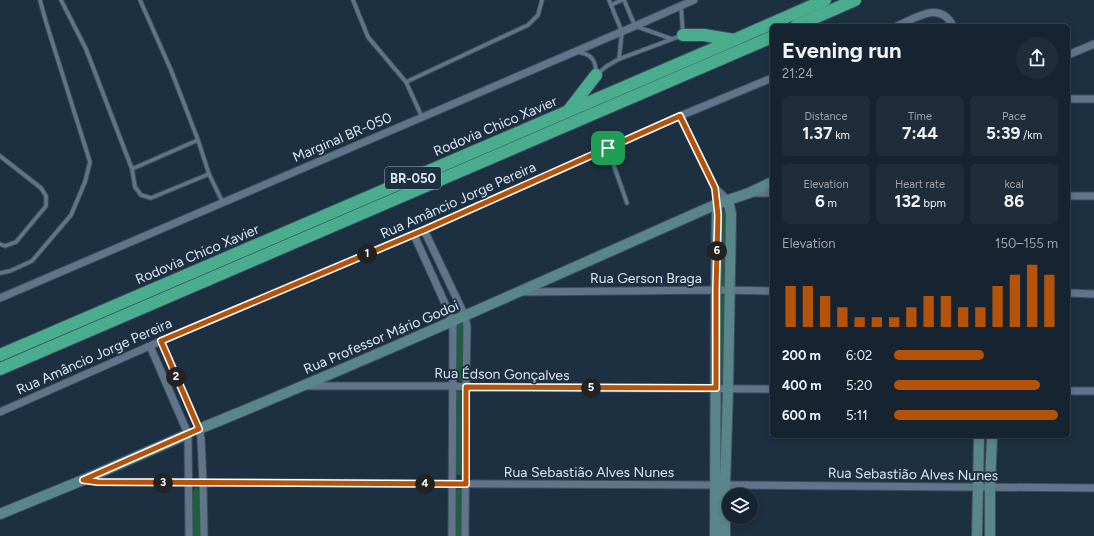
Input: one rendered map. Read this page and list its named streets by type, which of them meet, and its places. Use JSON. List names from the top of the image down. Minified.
{"streets":{"highway":["Rodovia Chico Xavier","BR-050"],"street":["Marginal BR-050","Rua Amâncio Jorge Pereira","Rua Gerson Braga","Rua Professor Mário Godoi","Rua Édson Gonçalves","Rua Sebastião Alves Nunes"]},"crossings":[["Rua Gerson Braga","Rua Professor Mário Godoi"],["Rua Professor Mário Godoi","Rua Édson Gonçalves"],["Rua Professor Mário Godoi","Rua Sebastião Alves Nunes"]],"page":{"heading":["Evening run","21:24"],"stats":[["Distance","1.37 km"],["Time","7:44"],["Pace","5:39 /km"],["Elevation","6 m"],["Heart rate","132 bpm"],["kcal","86"]],"chart":["Elevation","150–155 m"],"pins":["6","1","2","5","3","4"],"list":[{"name":"200 m","note":"6:02"},{"name":"400 m","note":"5:20"},{"name":"600 m","note":"5:11"}]}}
